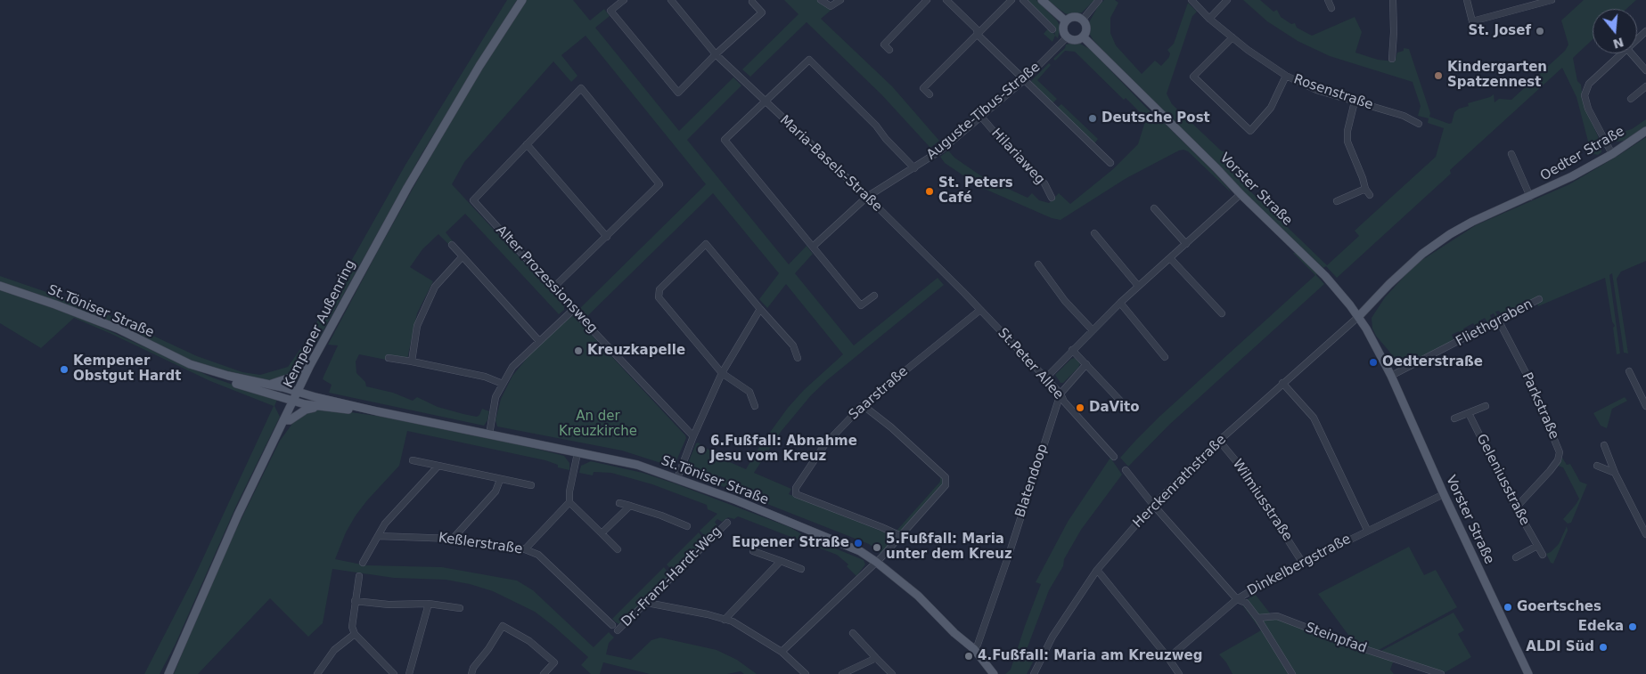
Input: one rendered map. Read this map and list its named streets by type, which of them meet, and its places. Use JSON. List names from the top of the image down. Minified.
{"streets":{"main road":["Oedter Straße","Vorster Straße","St.Töniser Straße","Kempener Außenring"],"street":["Rosenstraße","Auguste-Tibus-Straße","Hilariaweg","Maria-Basels-Straße","Alter Prozessionsweg","Fliethgraben","St.Peter Allee","Saarstraße","Parkstraße","Geleniusstraße","Blatendoop","Herckenrathstraße","Wilmiusstraße","Keßlerstraße","Dinkelbergstraße","Dr.-Franz-Hardt-Weg","Steinpfad"]},"crossings":[["Auguste-Tibus-Straße","Hilariaweg"],["Auguste-Tibus-Straße","Maria-Basels-Straße"],["Auguste-Tibus-Straße","Vorster Straße"],["Oedter Straße","Vorster Straße"],["Oedter Straße","Herckenrathstraße"],["Maria-Basels-Straße","St.Peter Allee"],["Vorster Straße","Fliethgraben"],["Vorster Straße","Herckenrathstraße"],["Vorster Straße","Dinkelbergstraße"],["St.Töniser Straße","Kempener Außenring"],["St.Töniser Straße","Blatendoop"],["Fliethgraben","Parkstraße"],["St.Peter Allee","Saarstraße"],["St.Peter Allee","Blatendoop"],["Parkstraße","Geleniusstraße"],["Herckenrathstraße","Wilmiusstraße"],["Wilmiusstraße","Dinkelbergstraße"]],"parks":["An der Kreuzkirche"],"places":["St. Josef","Kindergarten Spatzennest","Deutsche Post","St. Peters Café","Kreuzkapelle","Oedterstraße","Kempener Obstgut Hardt","DaVito","6.Fußfall: Abnahme Jesu vom Kreuz","Eupener Straße","5.Fußfall: Maria unter dem Kreuz","Goertsches","Edeka","ALDI Süd","4.Fußfall: Maria am Kreuzweg"],"north":"bottom"}
